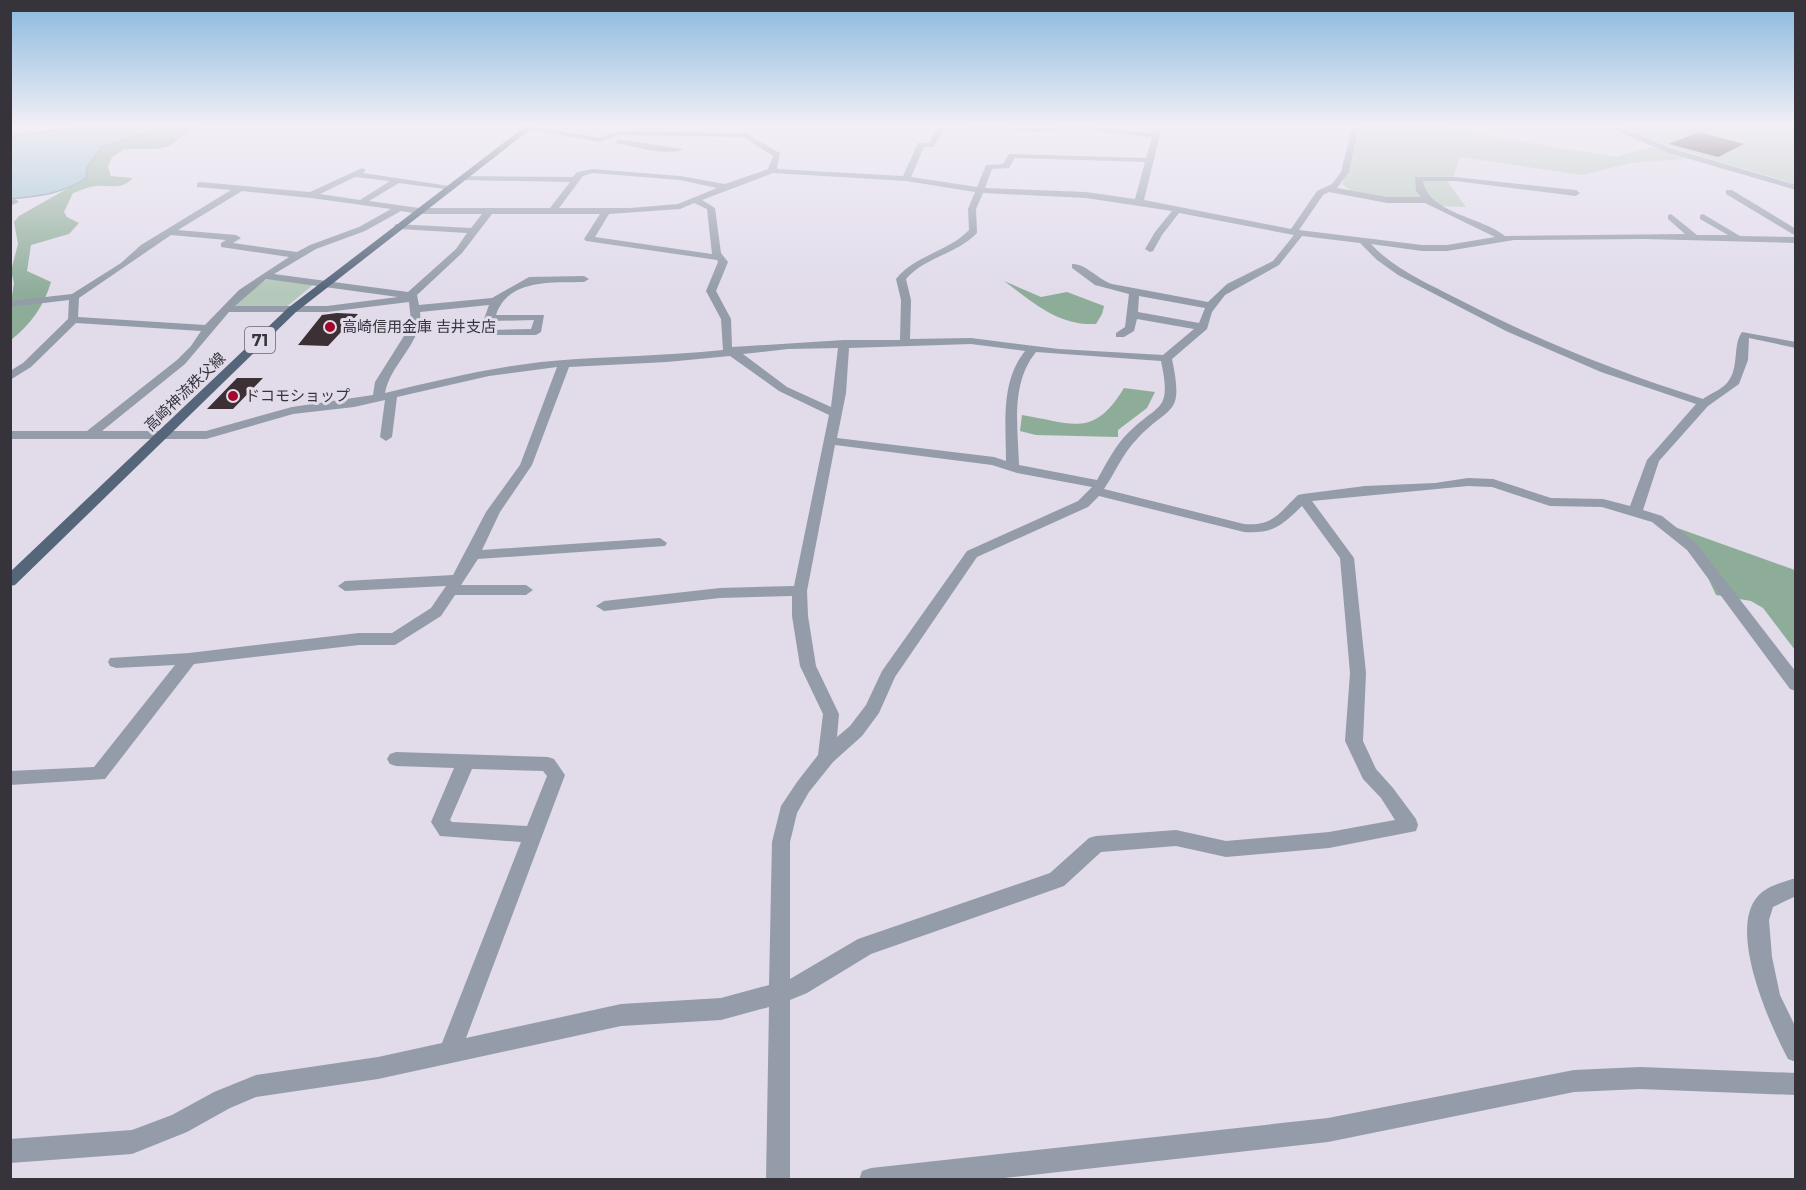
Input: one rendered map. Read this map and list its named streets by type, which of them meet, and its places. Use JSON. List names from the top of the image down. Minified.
{"streets":{"main road":["71","高崎神流秩父線"]},"places":["高崎信用金庫 吉井支店","ドコモショップ"]}
